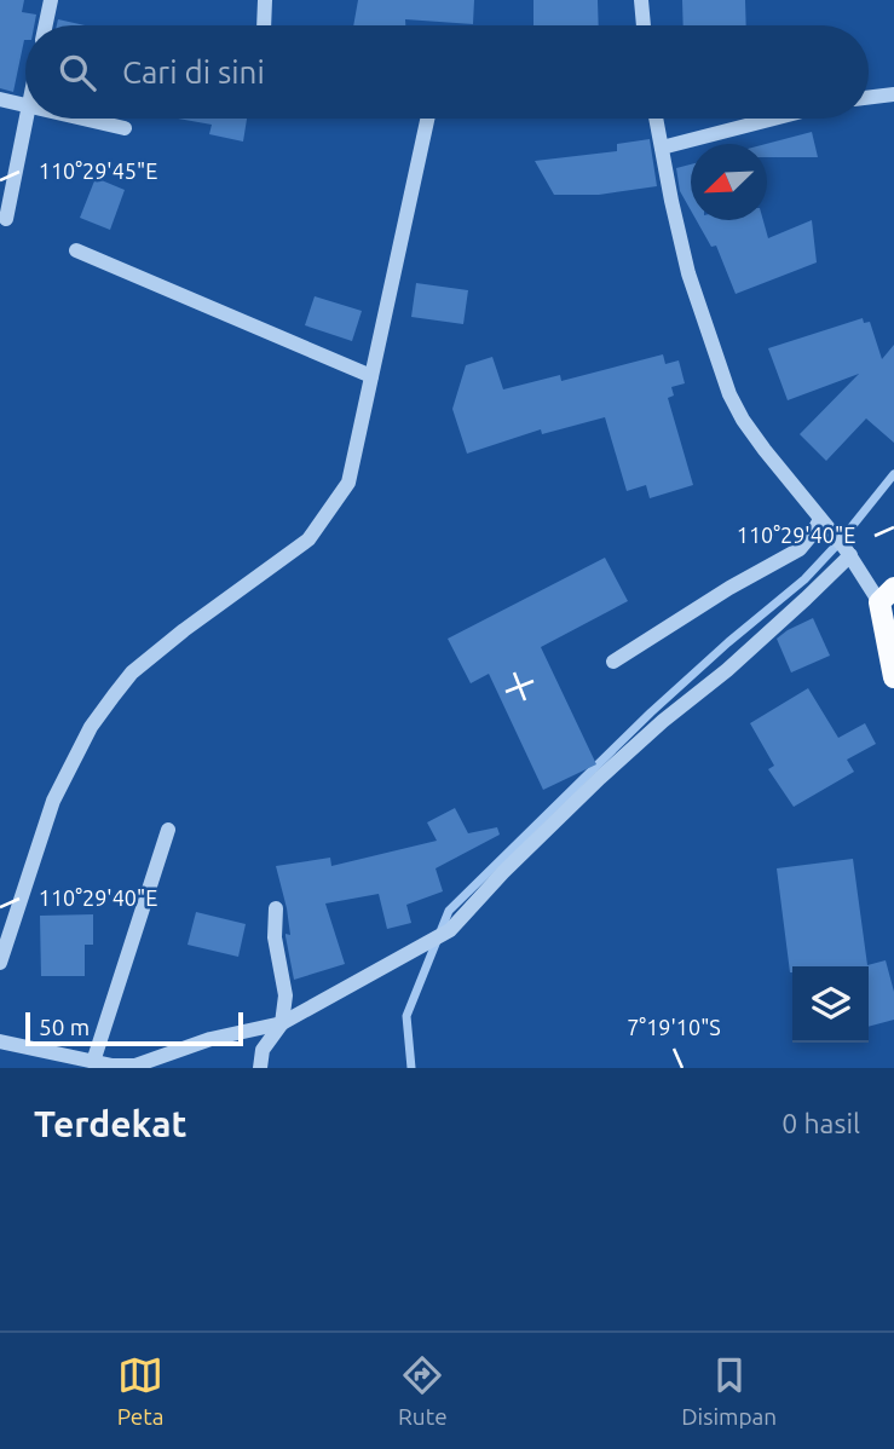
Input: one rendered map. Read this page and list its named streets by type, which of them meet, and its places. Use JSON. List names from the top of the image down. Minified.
{"scale_bar":"50 m","north":"bottom left","page":{"search":"Cari di sini","scale":"50 m","heading":["Terdekat","0 hasil"],"nav":["Peta","Rute","Disimpan"]},"coordinates":["110°29'45\"E","110°29'40\"E","7°19'10\"S"]}
